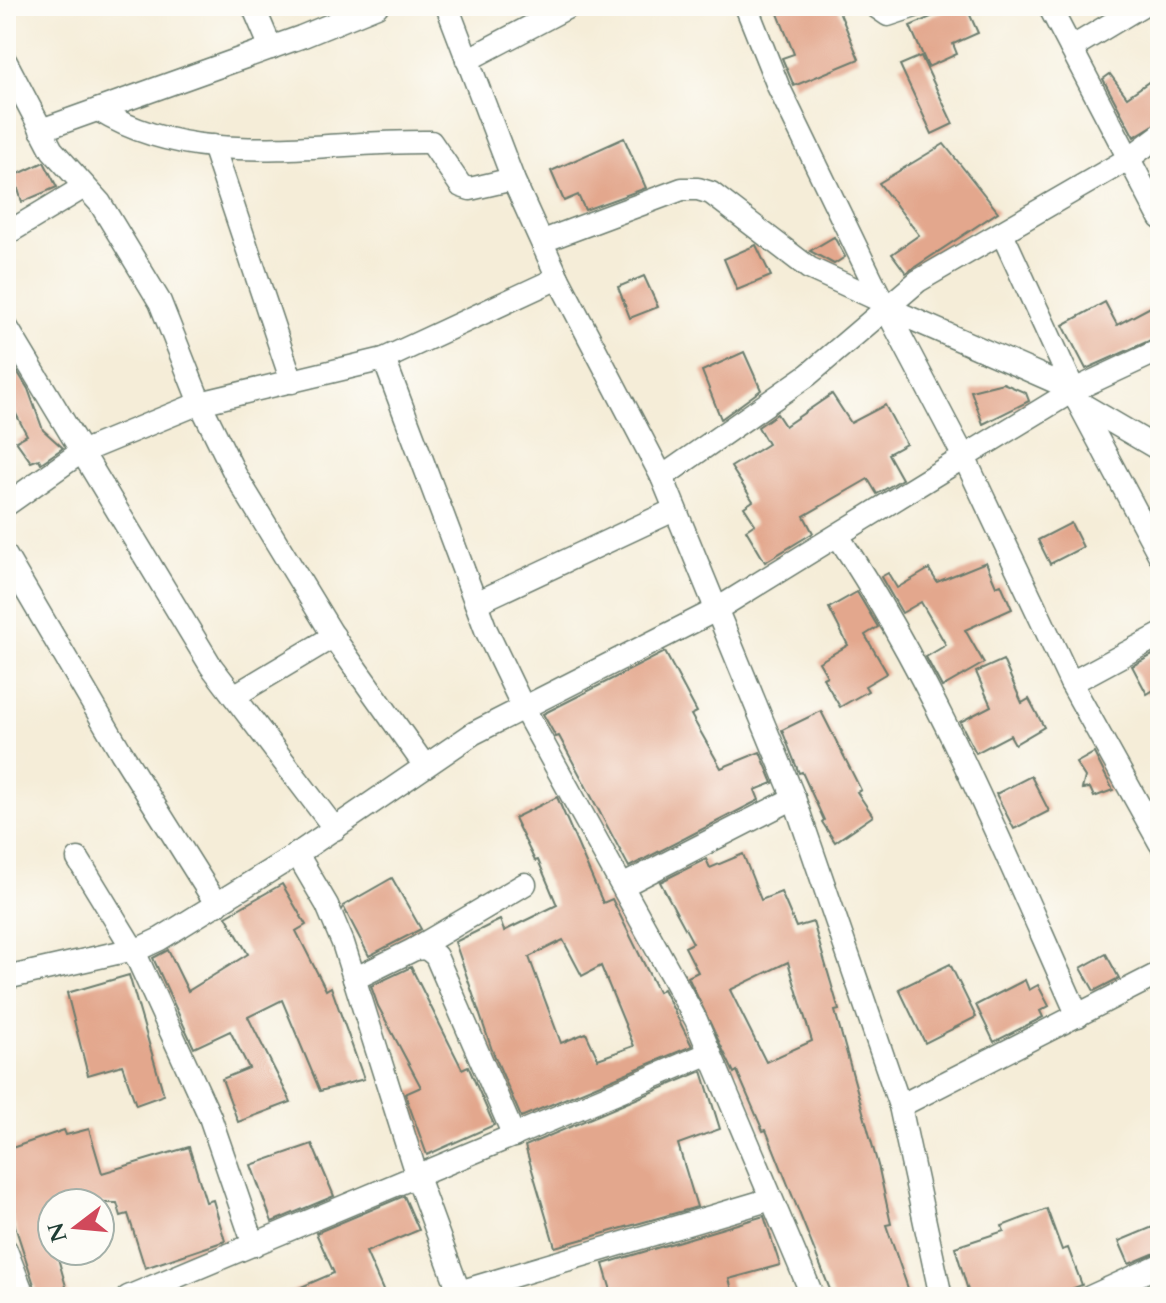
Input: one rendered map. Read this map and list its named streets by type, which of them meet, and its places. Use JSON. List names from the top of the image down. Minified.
{"north":"left"}
